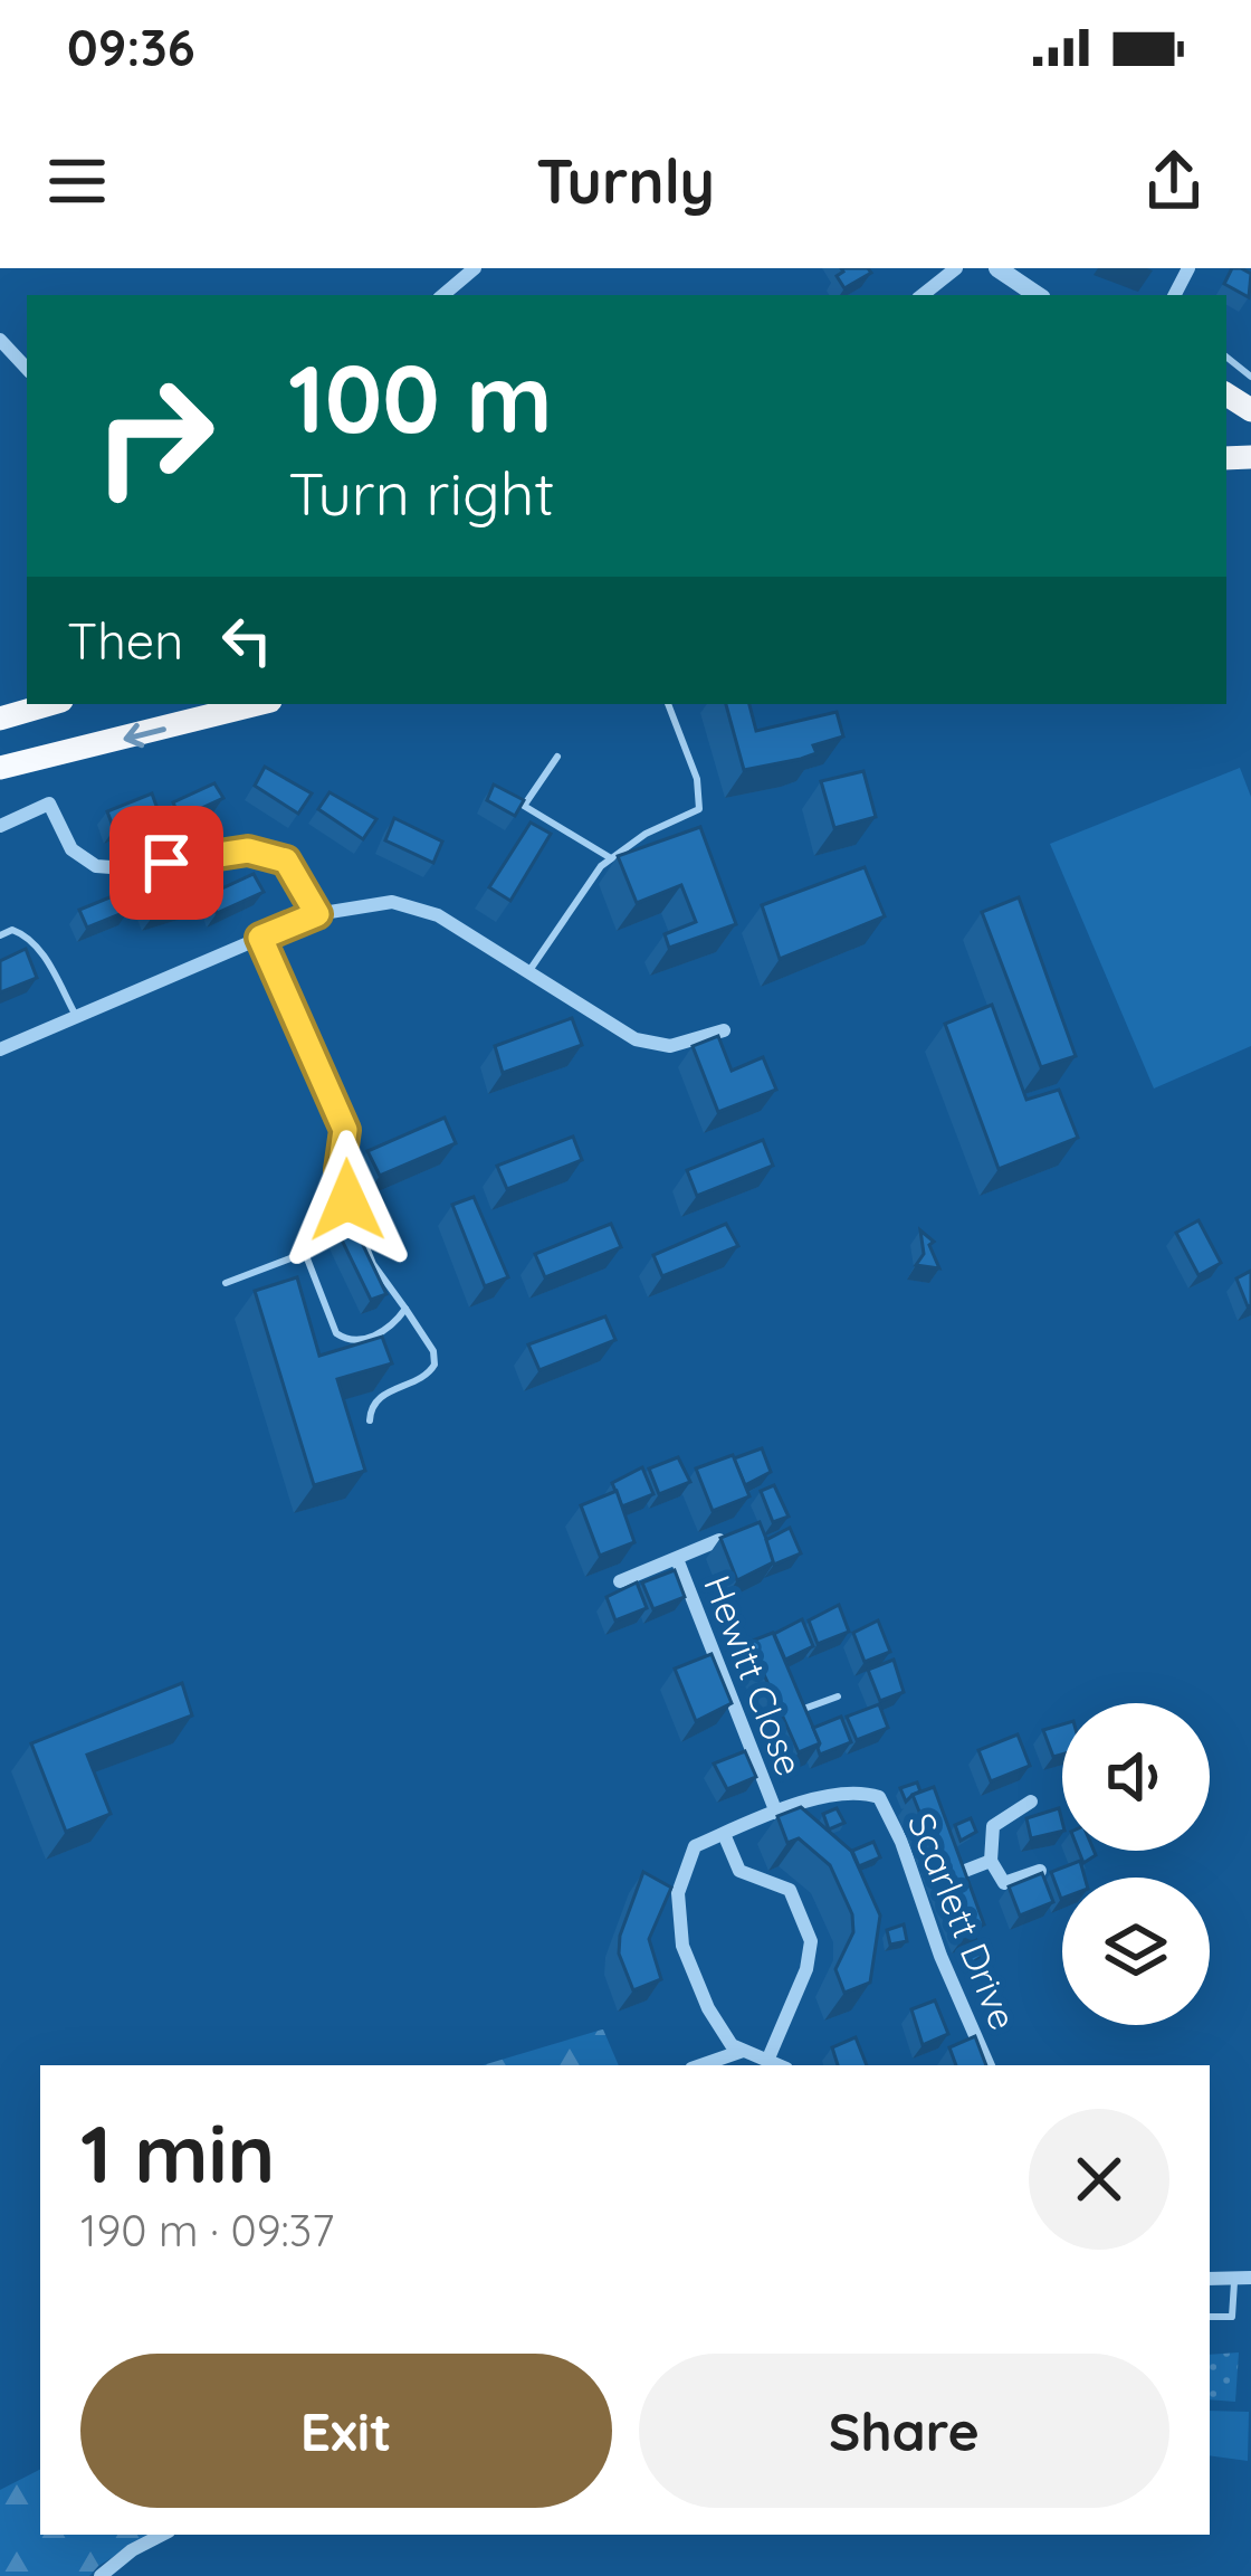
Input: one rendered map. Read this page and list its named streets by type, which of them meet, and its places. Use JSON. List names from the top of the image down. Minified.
{"streets":{"street":["Hewitt Close","Scarlett Drive"]},"crossings":[["Hewitt Close","Scarlett Drive"]],"page":{"status":"09:36","header":"Turnly","turn":["100 m","Turn right"],"then":"Then","heading":["1 min","190 m · 09:37"],"buttons":["Exit","Share"]}}
